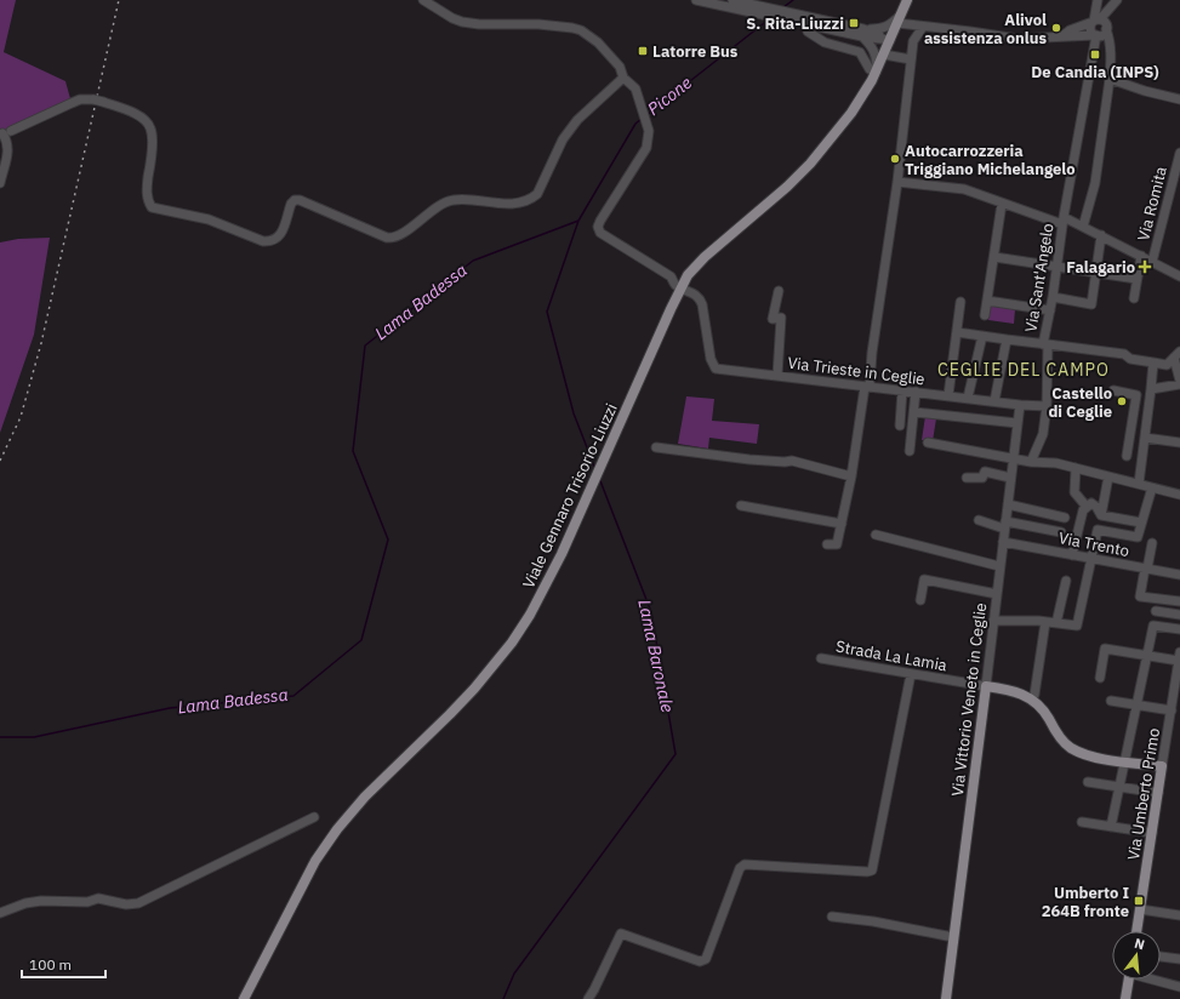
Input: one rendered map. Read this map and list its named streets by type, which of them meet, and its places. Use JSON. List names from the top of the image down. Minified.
{"streets":{"main road":["Viale Gennaro Trisorio-Liuzzi","Via Vittorio Veneto in Ceglie","Via Umberto Primo"],"street":["Via Romita","Via Sant'Angelo","Via Trieste in Ceglie","Via Trento","Strada La Lamia"]},"crossings":[["Via Sant'Angelo","Via Trieste in Ceglie"],["Via Trieste in Ceglie","Viale Gennaro Trisorio-Liuzzi"],["Via Trieste in Ceglie","Via Vittorio Veneto in Ceglie"],["Via Trento","Via Vittorio Veneto in Ceglie"],["Strada La Lamia","Via Vittorio Veneto in Ceglie"]],"districts":["CEGLIE DEL CAMPO"],"water":["Picone","Lama Badessa","Lama Baronale"],"places":{"transit":["S. Rita-Liuzzi","Latorre Bus","De Candia (INPS)","Umberto I 264B fronte"],"other":["Alivol assistenza onlus","Autocarrozzeria Triggiano Michelangelo","Castello di Ceglie"],"health":["Falagario"]},"scale_bar":"100 m","north":"top"}
